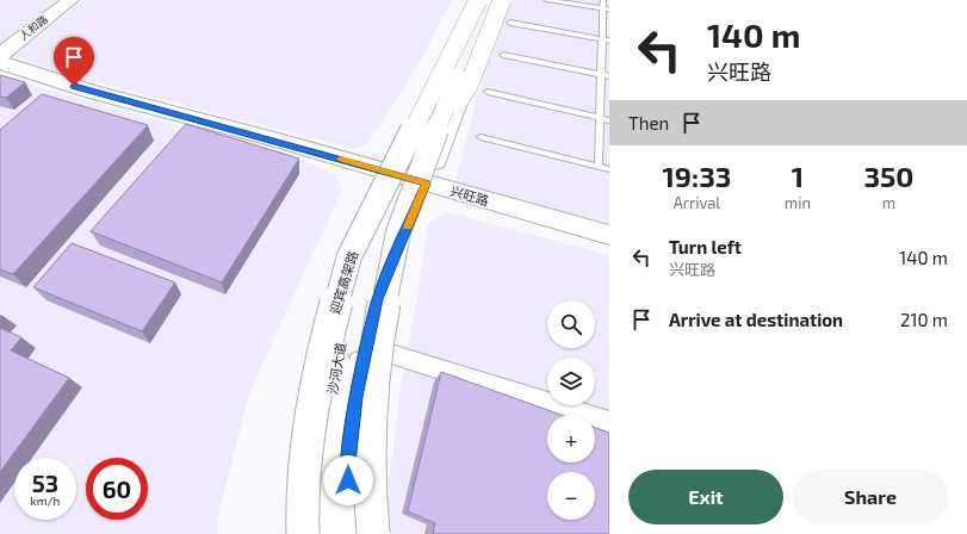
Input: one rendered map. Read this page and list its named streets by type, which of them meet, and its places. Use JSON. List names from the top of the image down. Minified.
{"streets":{"main road":["人和路","兴旺路","迎宾高架路","沙河大道"]},"crossings":[["人和路","兴旺路"],["兴旺路","沙河大道"]],"page":{"turn":["140 m","兴旺路"],"then":"Then","eta":["19:33","Arrival","1","min","350","m"],"list":[{"name":"Turn left","note":"兴旺路","value":"140 m"},{"name":"Arrive at destination","value":"210 m"}],"map_buttons":["+","−"],"speed":"53 km/h","limit":"60","buttons":["Exit","Share"]}}
